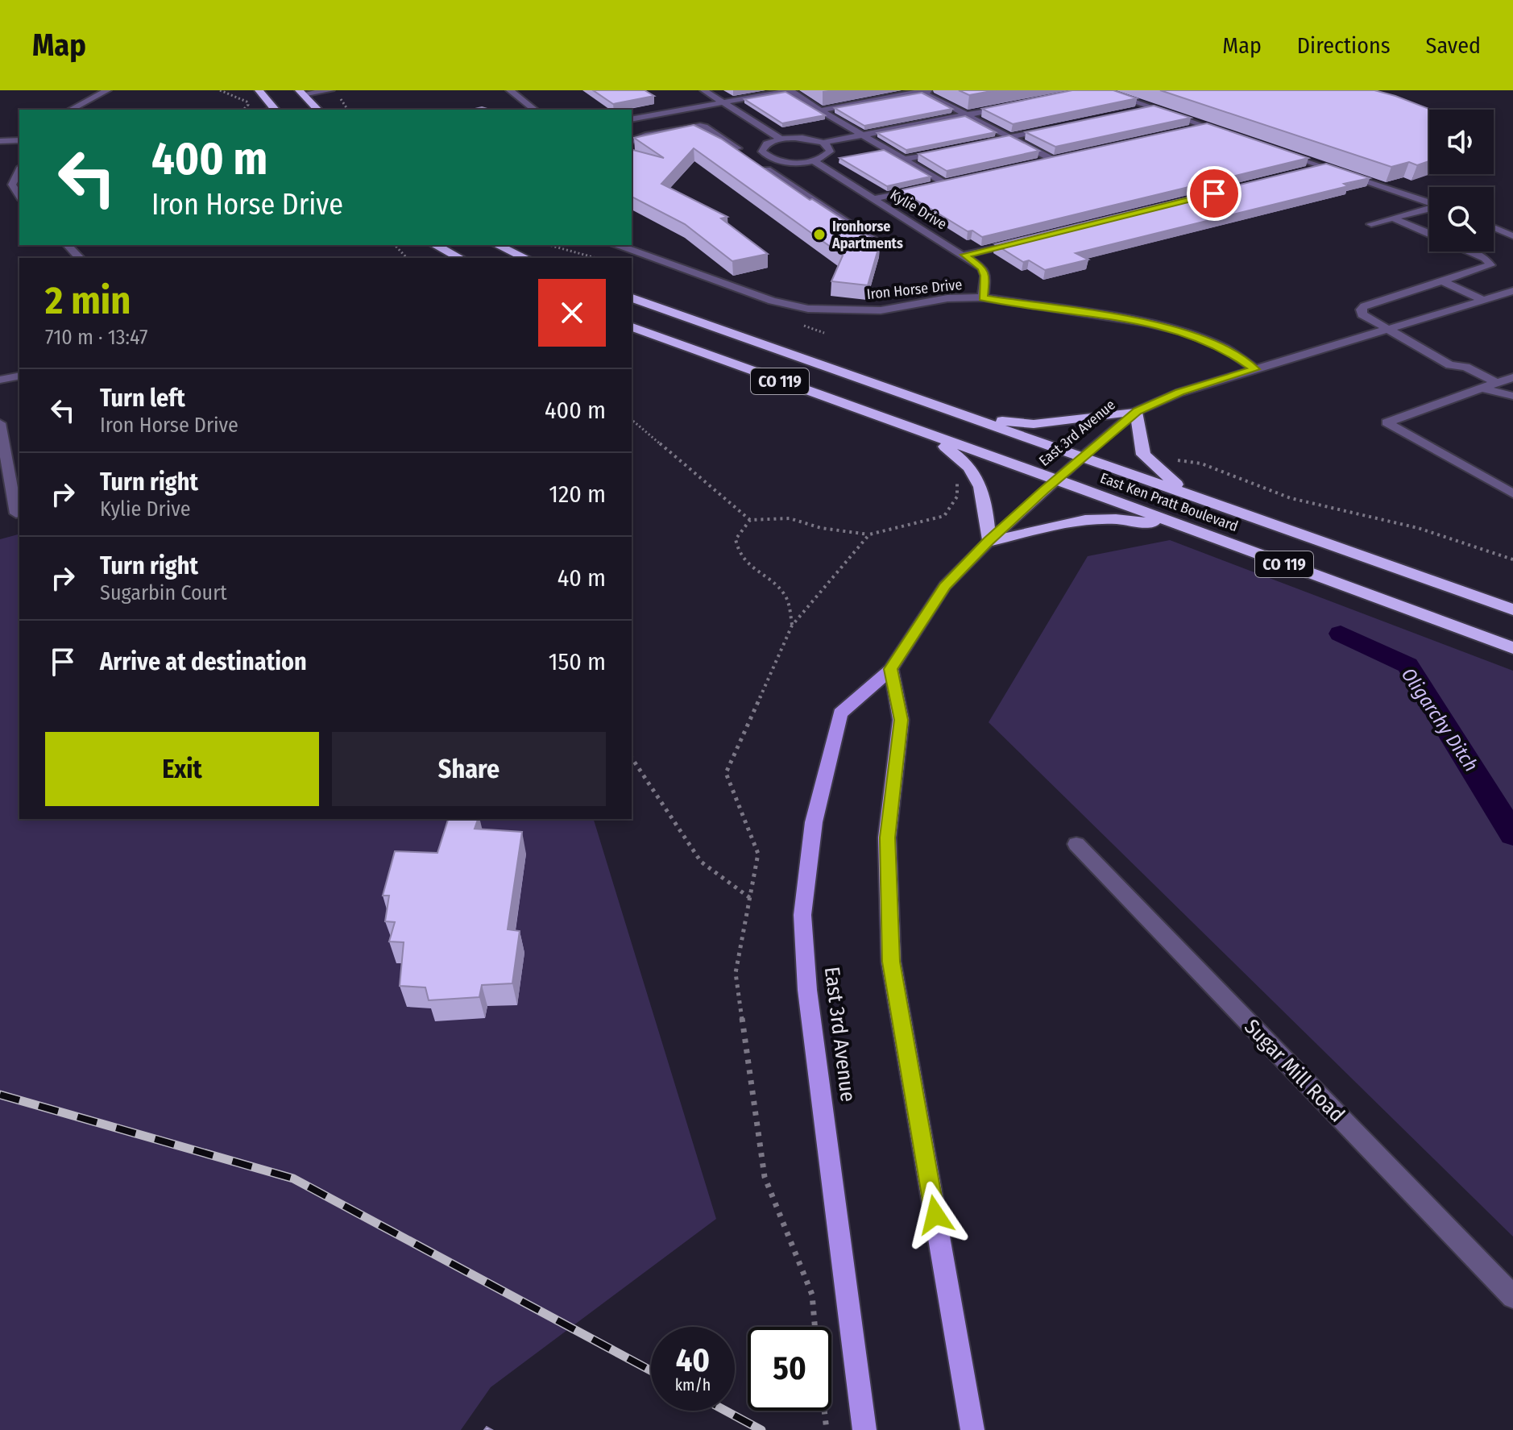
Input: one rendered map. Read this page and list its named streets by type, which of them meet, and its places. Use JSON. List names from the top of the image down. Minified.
{"streets":{"highway":["CO 119","East Ken Pratt Boulevard"],"main road":["East 3rd Avenue"],"street":["Kylie Drive","Iron Horse Drive","Sugar Mill Road"]},"crossings":[["Kylie Drive","Iron Horse Drive"],["Iron Horse Drive","East 3rd Avenue"],["East 3rd Avenue","East Ken Pratt Boulevard"]],"water":["Oligarchy Ditch"],"places":["Ironhorse Apartments"],"page":{"header":"Map","nav":["Map","Directions","Saved"],"turn":["400 m","Iron Horse Drive"],"heading":["2 min","710 m · 13:47"],"list":[{"name":"Turn left","note":"Iron Horse Drive","value":"400 m"},{"name":"Turn right","note":"Kylie Drive","value":"120 m"},{"name":"Turn right","note":"Sugarbin Court","value":"40 m"},{"name":"Arrive at destination","value":"150 m"}],"buttons":["Exit","Share"],"speed":"40 km/h","limit":"50"}}
